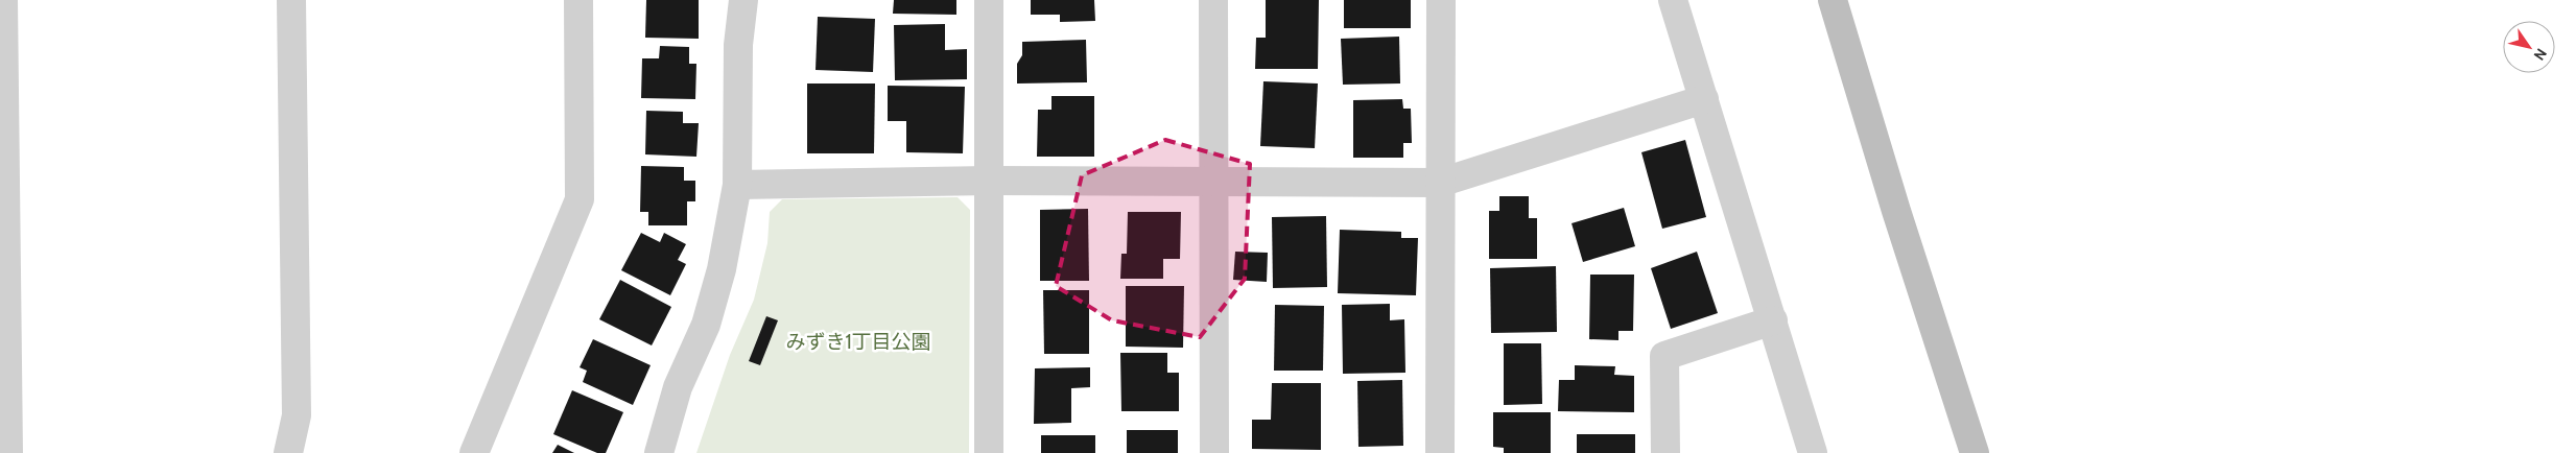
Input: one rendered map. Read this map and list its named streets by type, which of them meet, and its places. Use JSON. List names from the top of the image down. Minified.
{"parks":["みずき1丁目公園"],"north":"bottom right"}
